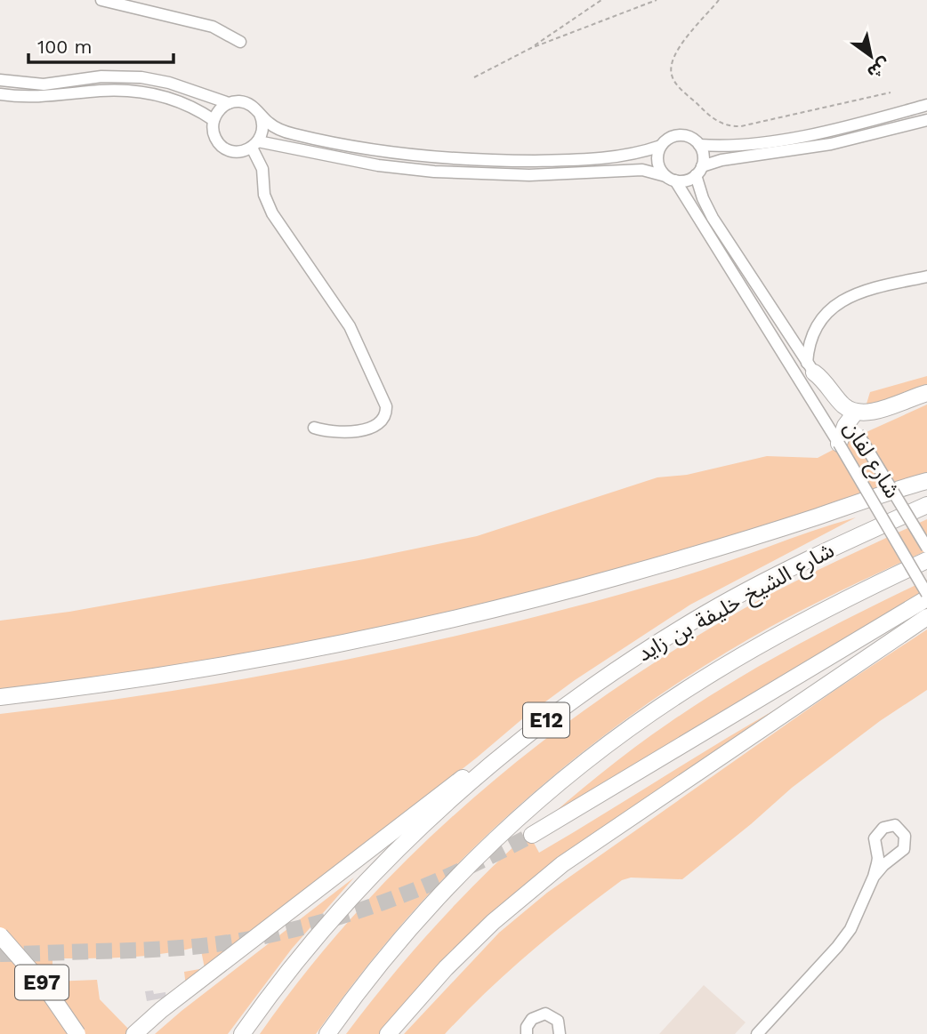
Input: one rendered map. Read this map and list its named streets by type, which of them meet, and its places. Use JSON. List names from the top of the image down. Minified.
{"streets":{"highway":["شارع الشيخ خليفة بن زايد","E12","E97"],"street":["شارع لفان"]},"scale_bar":"100 m","north":"bottom right"}
